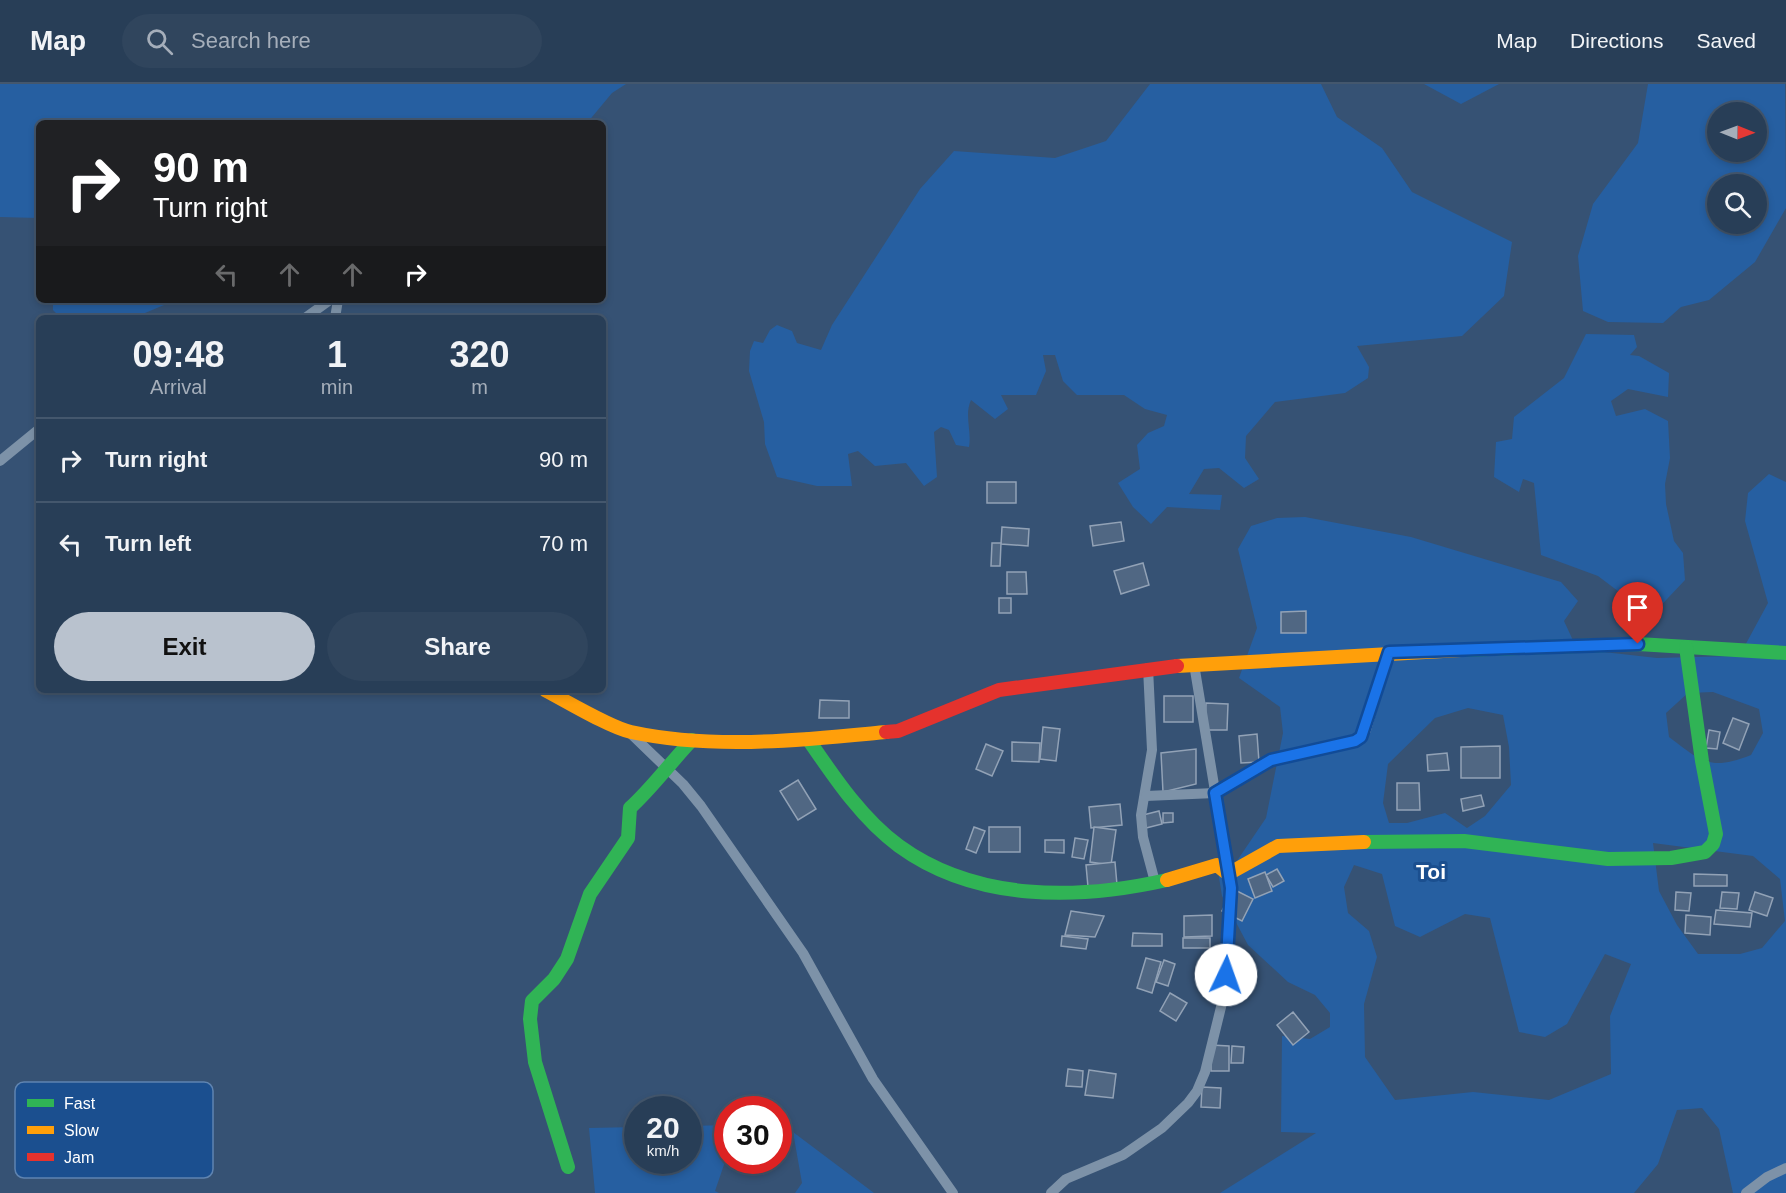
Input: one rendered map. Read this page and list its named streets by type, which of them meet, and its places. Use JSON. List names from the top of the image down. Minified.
{"districts":["Toi"],"legend":["Fast","Slow","Jam"],"north":"right","page":{"header":"Map","search":"Search here","nav":["Map","Directions","Saved"],"turn":["90 m","Turn right"],"eta":["09:48","Arrival","1","min","320","m"],"list":[{"name":"Turn right","value":"90 m"},{"name":"Turn left","value":"70 m"}],"buttons":["Exit","Share"],"speed":"20 km/h","limit":"30"}}
